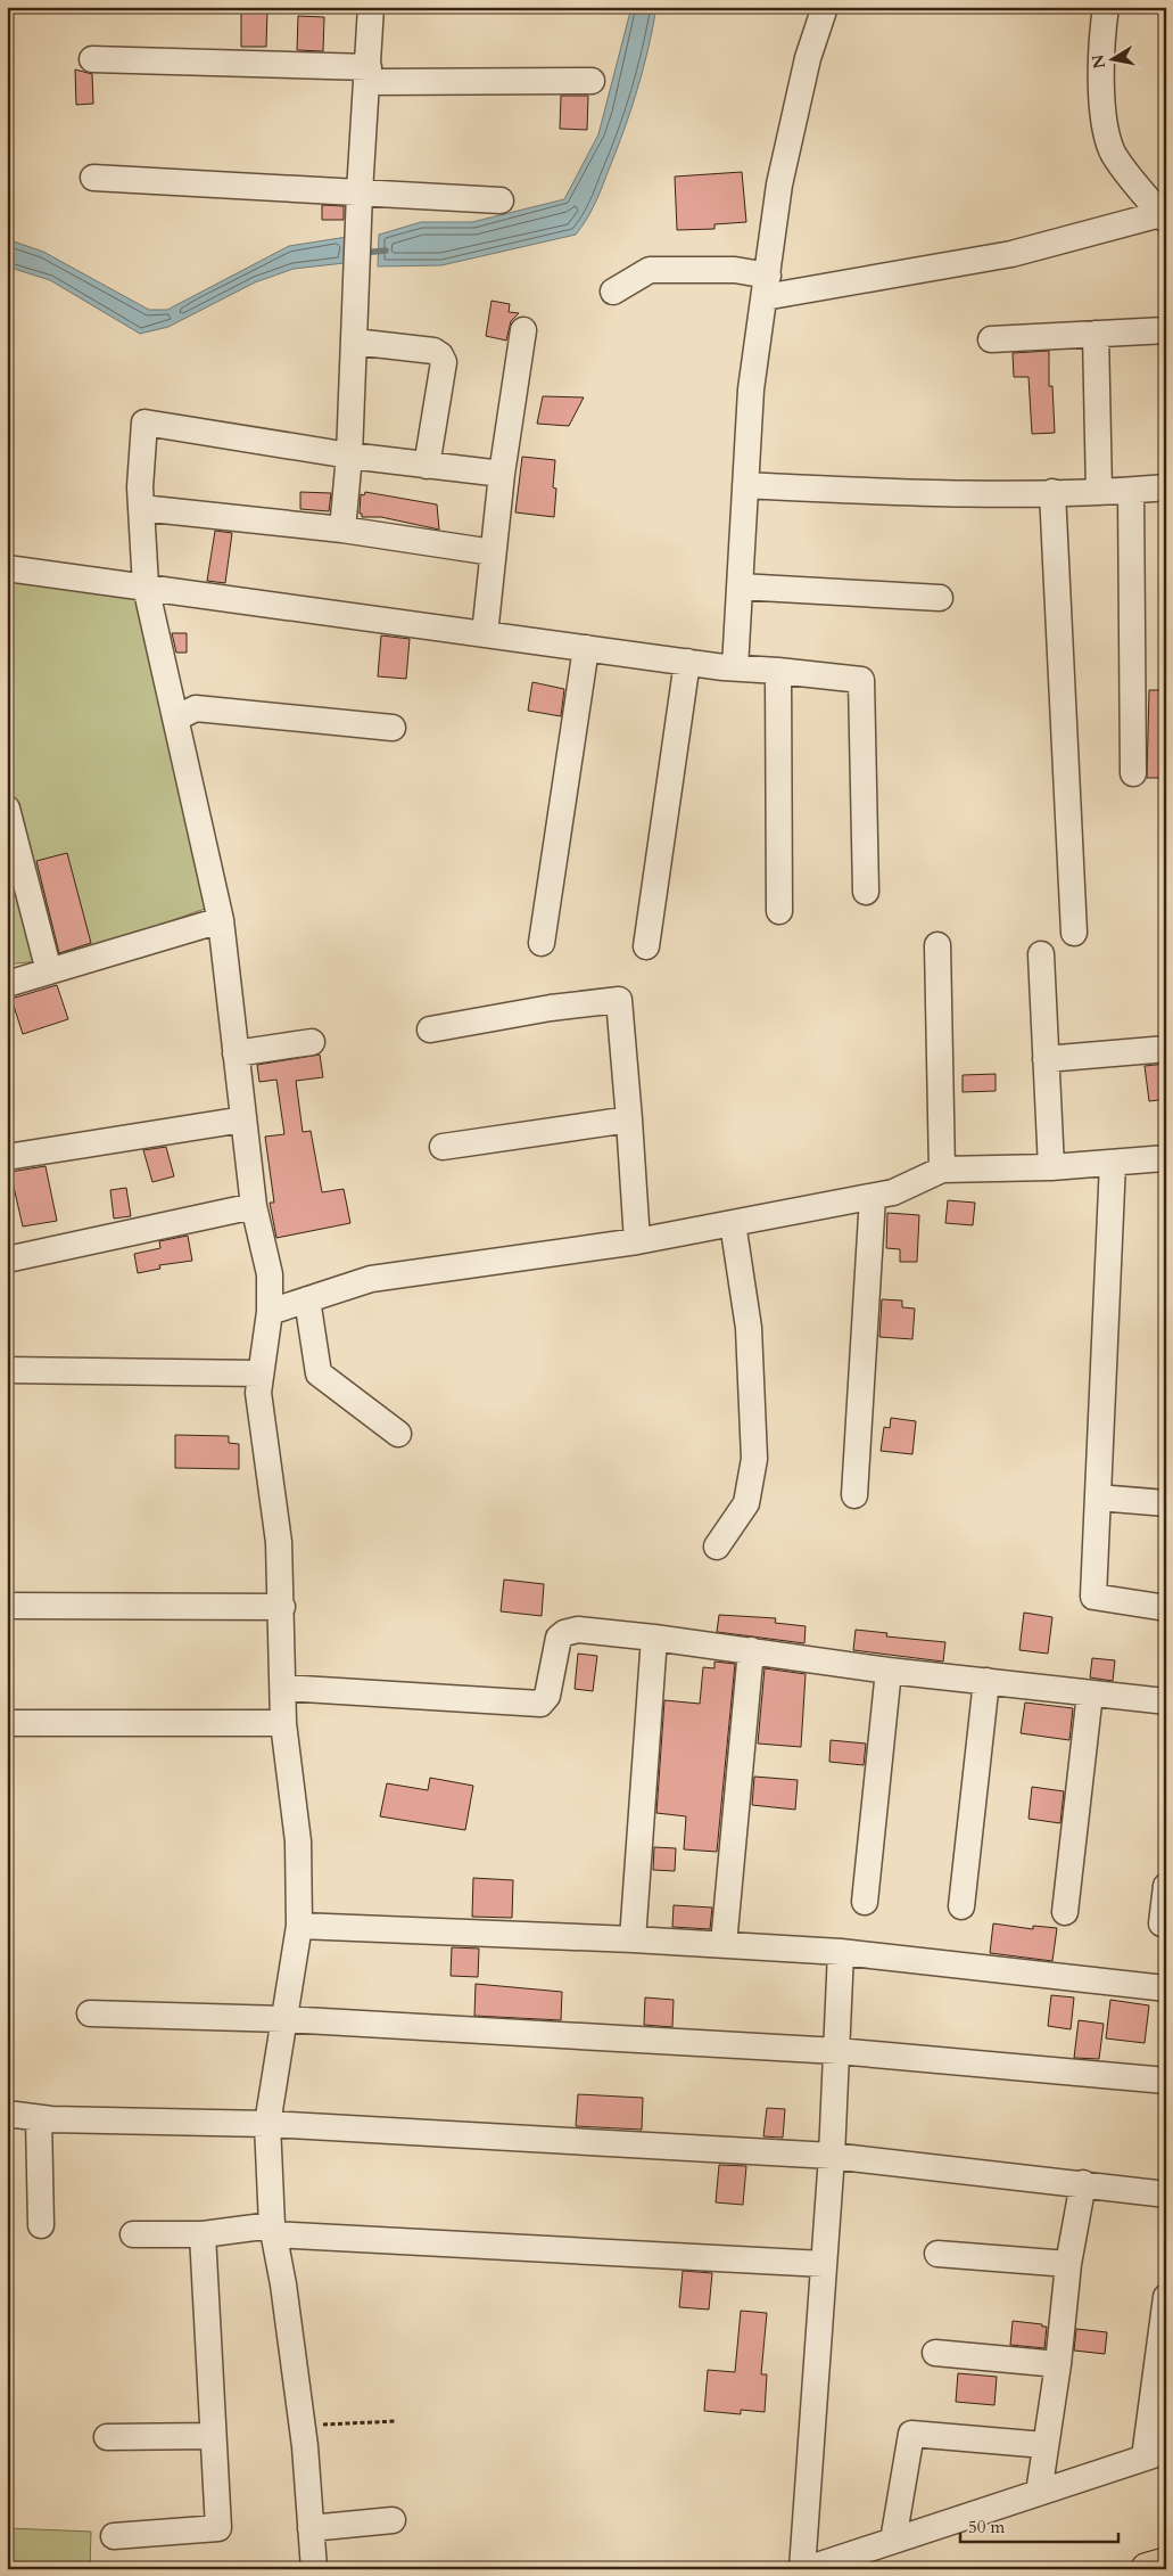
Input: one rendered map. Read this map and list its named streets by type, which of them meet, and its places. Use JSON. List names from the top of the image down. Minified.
{"scale_bar":"50 m","north":"left"}
